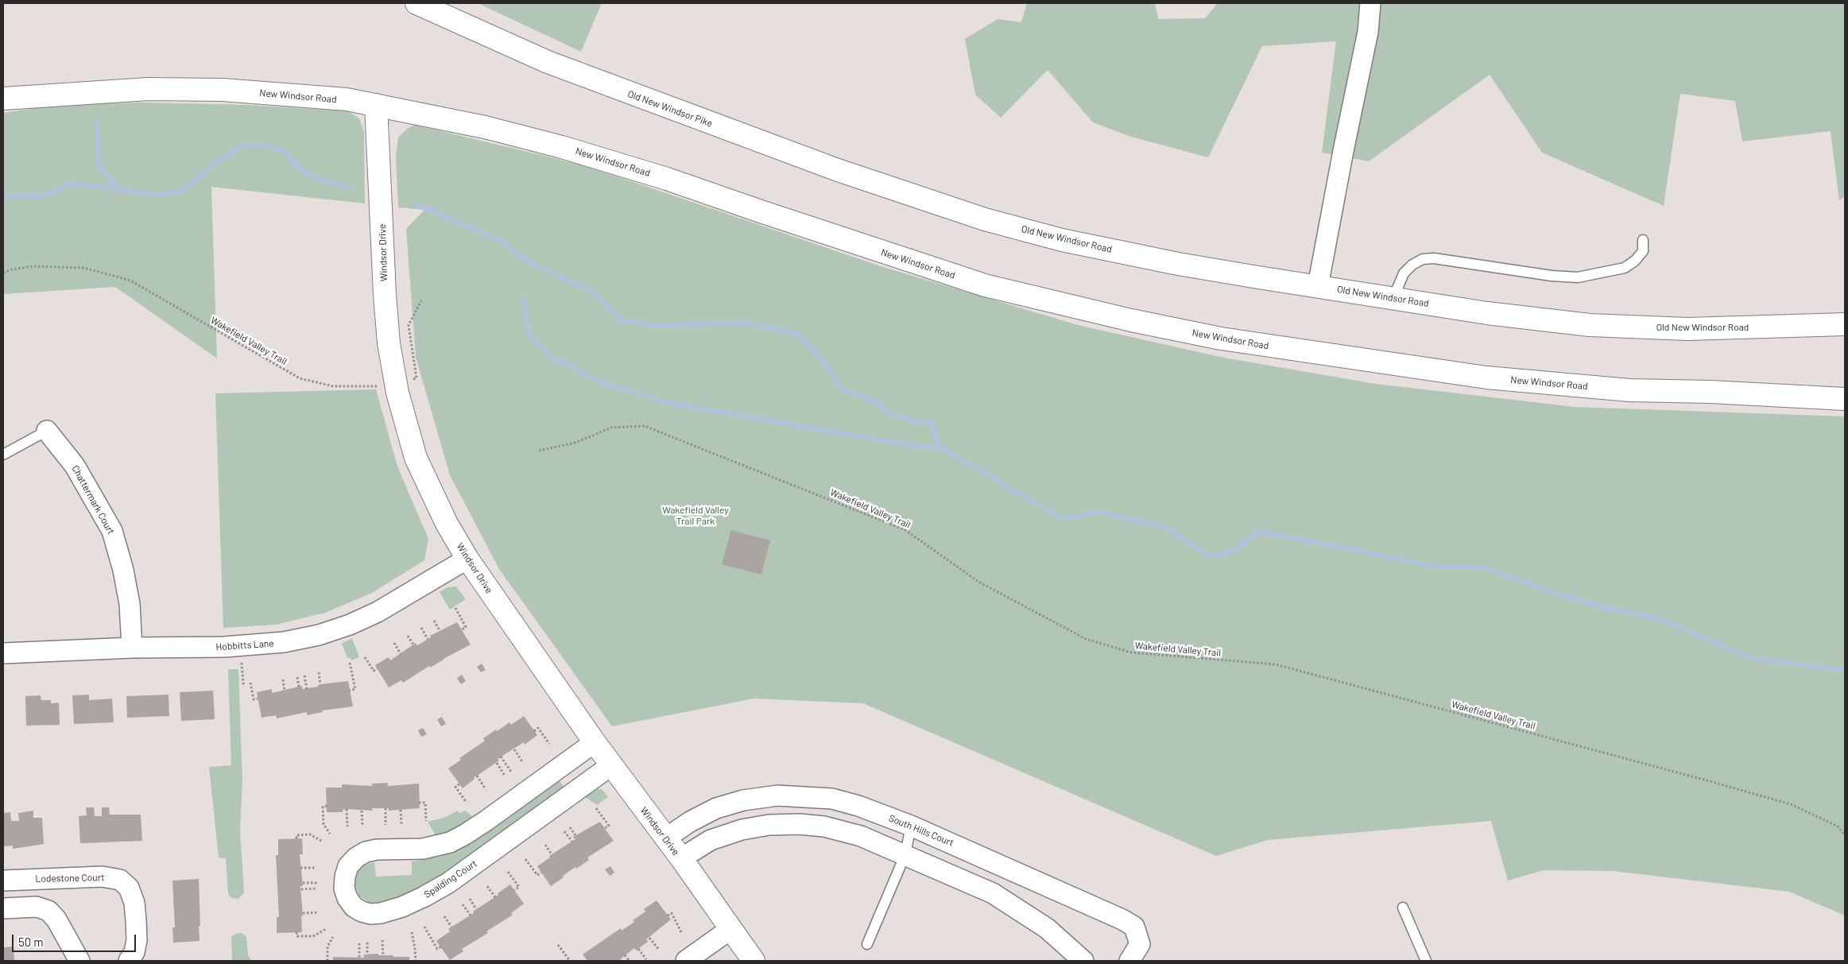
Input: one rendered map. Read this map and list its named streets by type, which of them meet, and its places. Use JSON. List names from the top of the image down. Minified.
{"streets":{"street":["New Windsor Road","Old New Windsor Pike","Old New Windsor Road","Windsor Drive","Chattermark Court","Hobbitts Lane","South Hills Court","Lodestone Court","Spalding Court"],"path":["Wakefield Valley Trail"]},"crossings":[["New Windsor Road","Windsor Drive"],["Old New Windsor Pike","Old New Windsor Road"],["Windsor Drive","Wakefield Valley Trail"],["Windsor Drive","Hobbitts Lane"],["Windsor Drive","South Hills Court"],["Windsor Drive","Spalding Court"],["Chattermark Court","Hobbitts Lane"]],"parks":["Wakefield Valley Trail Park"],"scale_bar":"50 m"}
